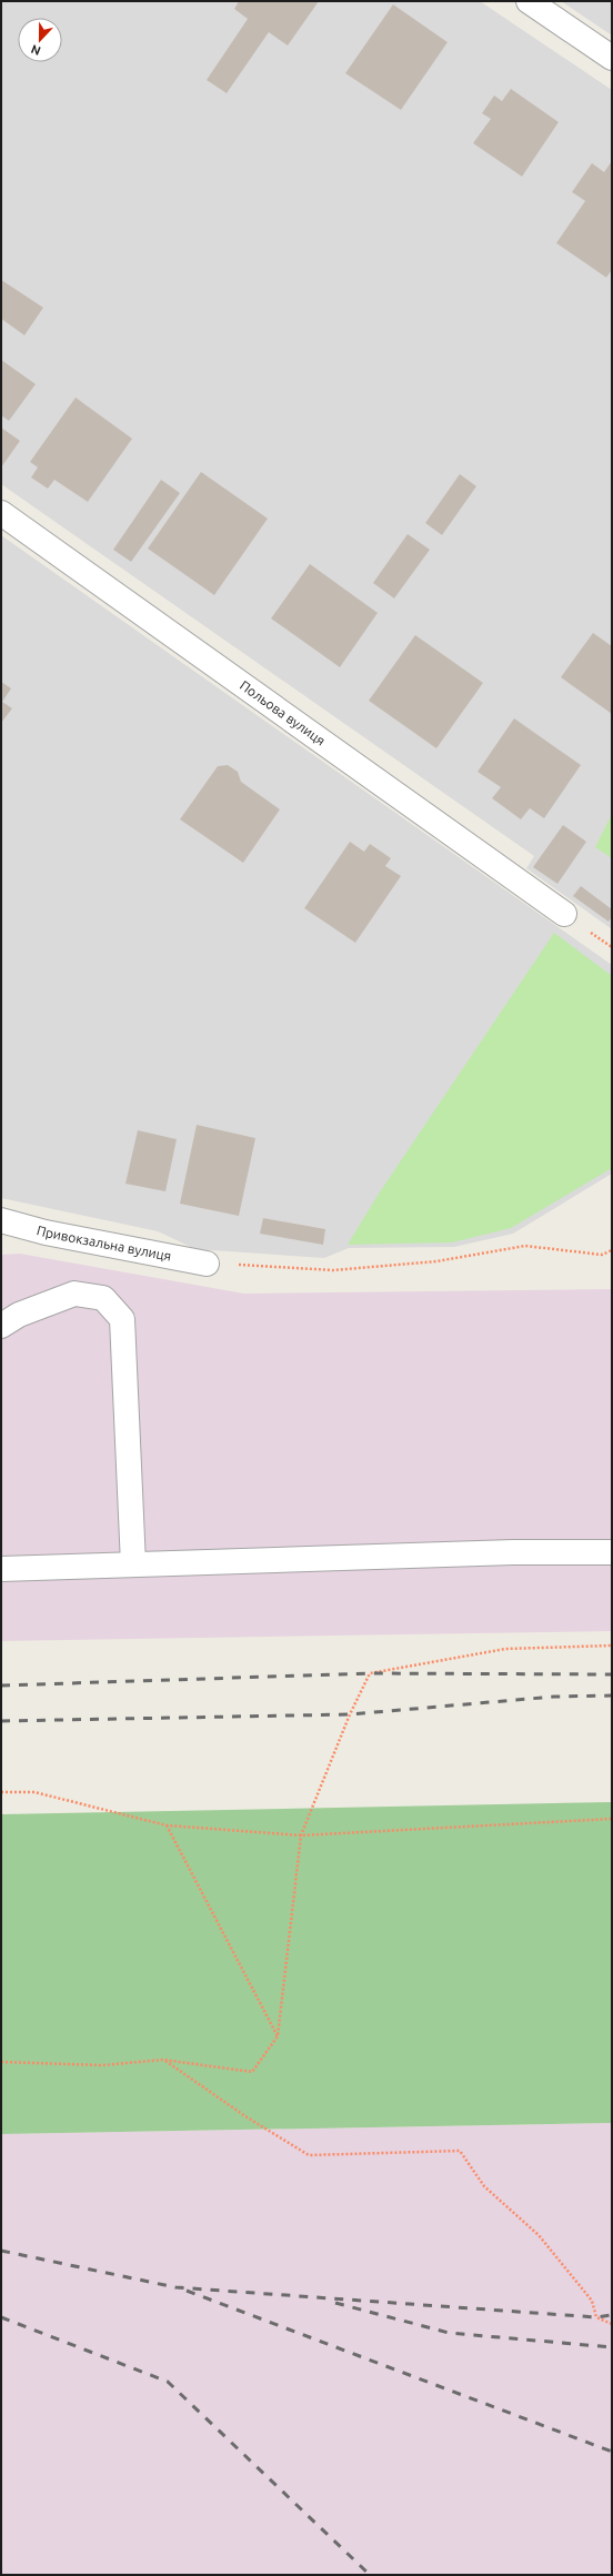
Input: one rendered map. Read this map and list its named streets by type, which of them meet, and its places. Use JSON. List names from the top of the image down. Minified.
{"streets":{"street":["Польова вулиця","Привокзальна вулиця"]},"north":"bottom"}
